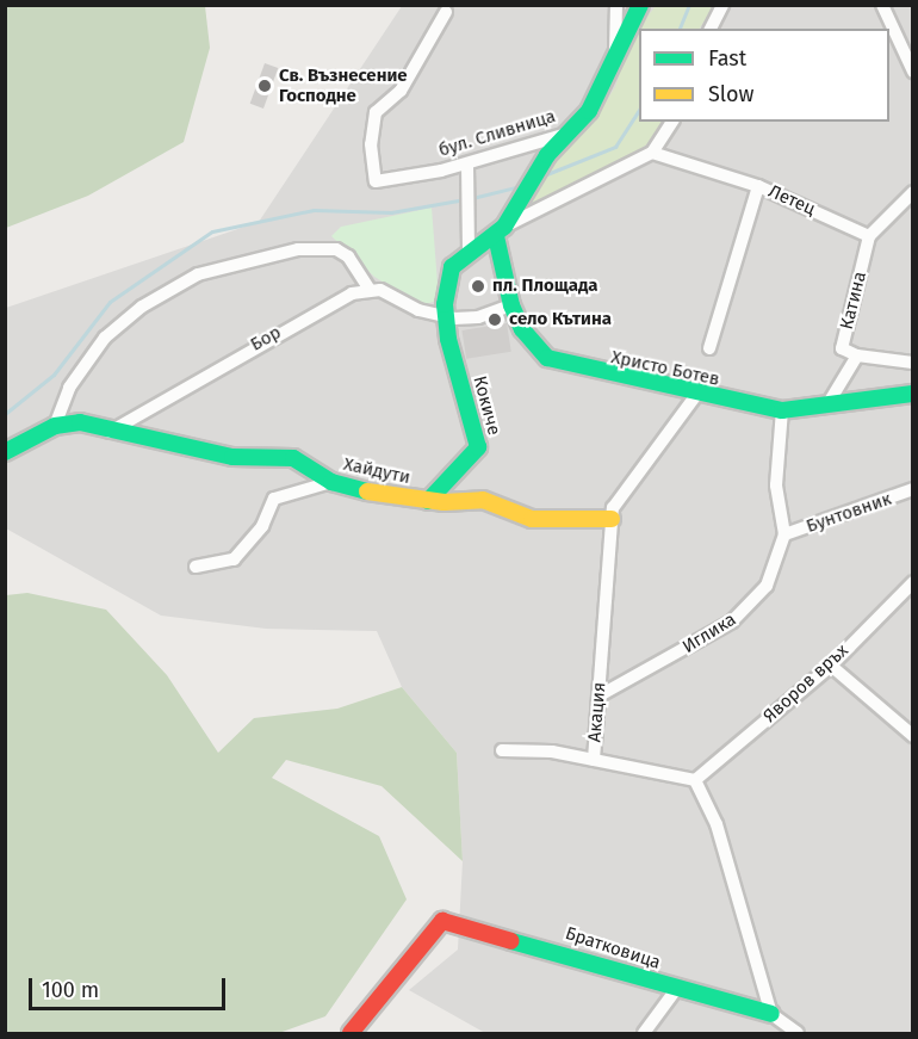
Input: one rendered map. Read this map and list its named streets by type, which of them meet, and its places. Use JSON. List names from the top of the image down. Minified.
{"streets":{"street":["бул. Сливница","Летец","Катина","Бор","Христо Ботев","Кокиче","Хайдути","Бунтовник","Иглика","Яворов връх","Акация","Братковица"]},"crossings":[["Летец","Катина"],["Катина","Христо Ботев"],["Бор","Хайдути"],["Христо Ботев","Иглика"],["Христо Ботев","Акация"],["Кокиче","Хайдути"],["Хайдути","Акация"],["Бунтовник","Иглика"],["Иглика","Акация"],["Яворов връх","Акация"]],"places":["Св. Възнесение Господне","пл. Площада","село Кътина"],"legend":["Fast","Slow"],"scale_bar":"100 m"}
